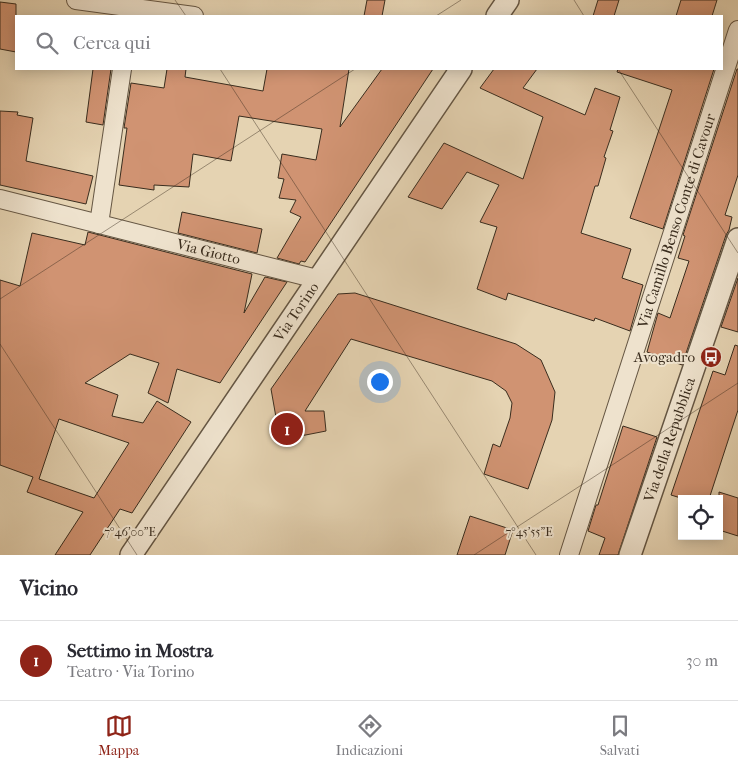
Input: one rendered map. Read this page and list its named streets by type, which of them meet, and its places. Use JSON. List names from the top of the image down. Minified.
{"streets":{"street":["Via Camillo Benso Conte di Cavour","Via Giotto","Via Torino","Via della Repubblica"]},"crossings":[["Via Giotto","Via Torino"]],"places":{"bus stop":["Avogadro"]},"page":{"search":"Cerca qui","pins":"1","heading":"Vicino","list":[{"mark":"1","name":"Settimo in Mostra","note":"Teatro · Via Torino","value":"30 m"}],"nav":["Mappa","Indicazioni","Salvati"]},"coordinates":["7°46'00\"E","7°45'55\"E"]}
